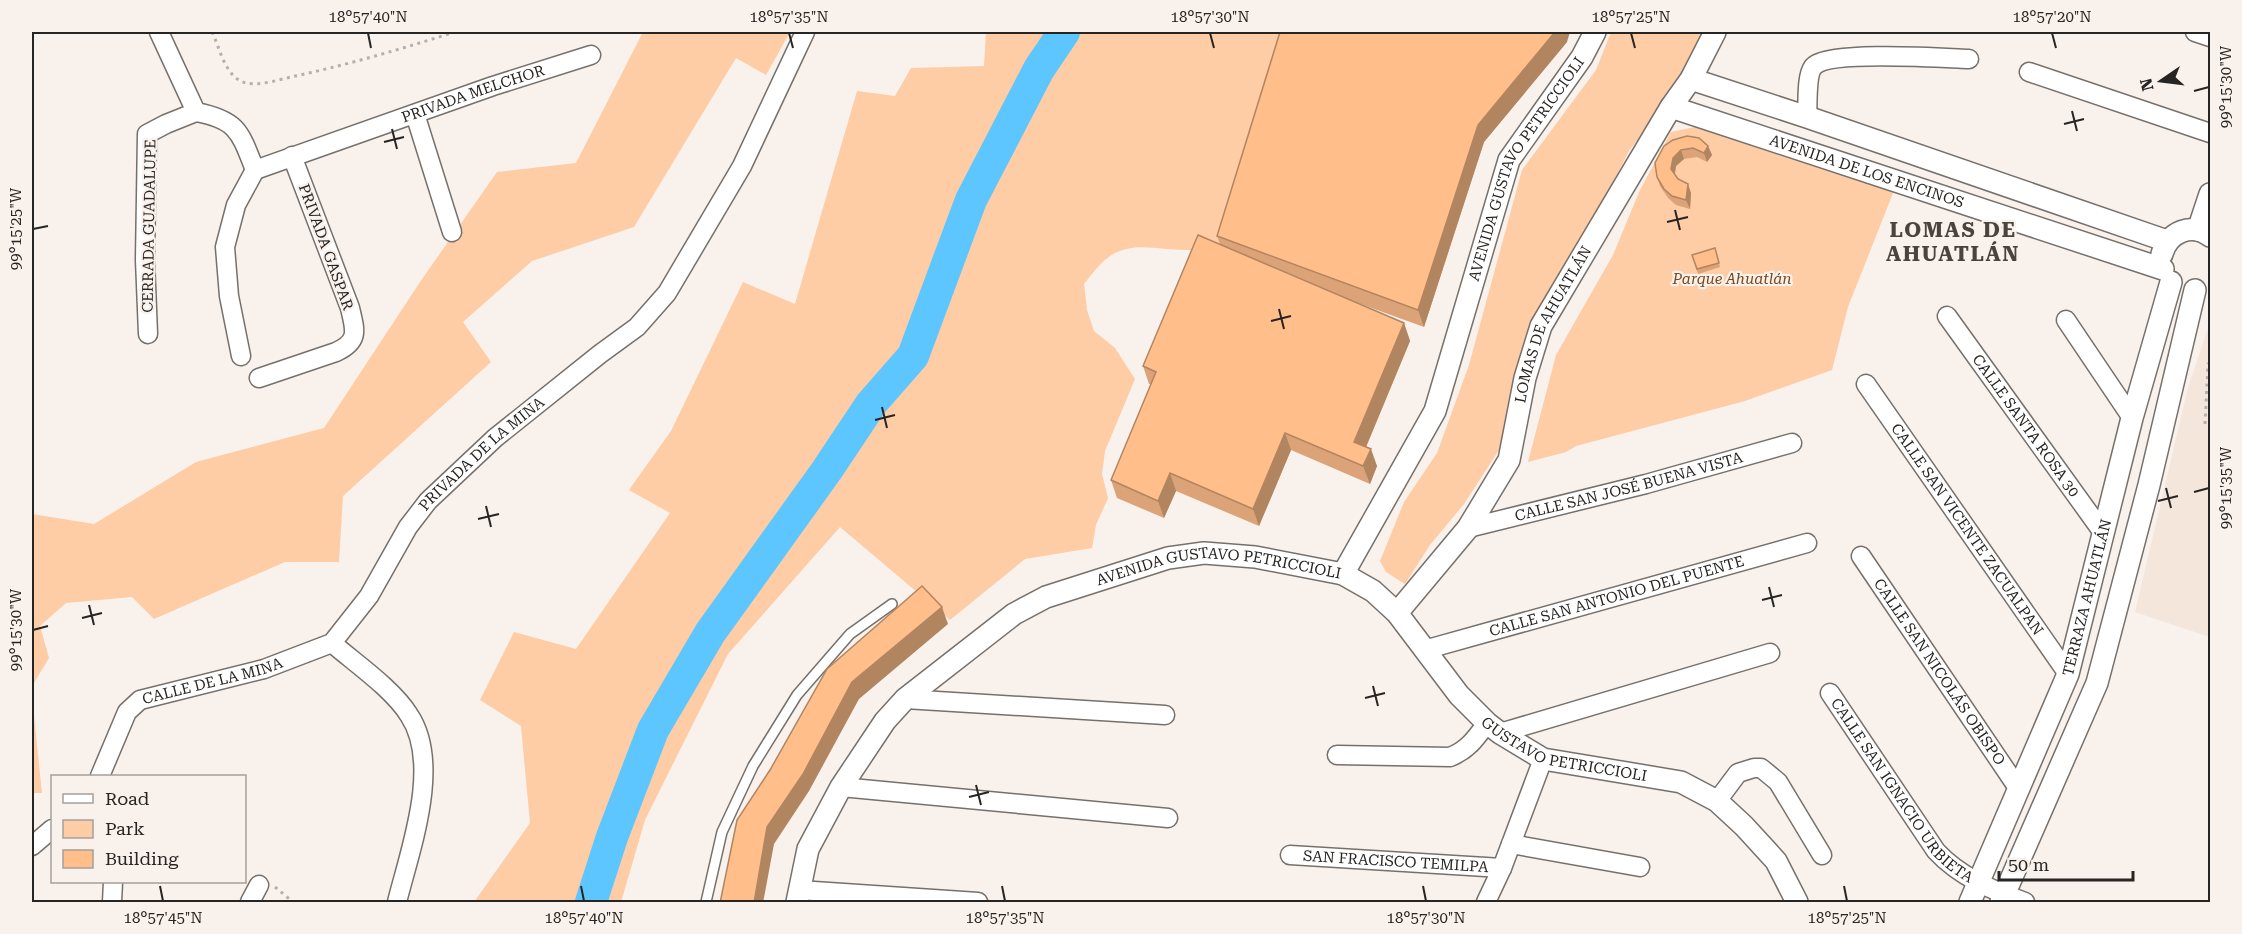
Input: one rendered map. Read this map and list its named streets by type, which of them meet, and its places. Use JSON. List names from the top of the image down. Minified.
{"streets":{"street":["PRIVADA MELCHOR","AVENIDA GUSTAVO PETRICCIOLI","AVENIDA DE LOS ENCINOS","CERRADA GUADALUPE","PRIVADA GASPAR","LOMAS DE AHUATLÁN","CALLE SANTA ROSA 30","PRIVADA DE LA MINA","CALLE SAN JOSÉ BUENA VISTA","CALLE SAN VICENTE ZACUALPAN","CALLE SAN ANTONIO DEL PUENTE","TERRAZA AHUATLÁN","CALLE SAN NICOLÁS OBISPO","CALLE DE LA MINA","GUSTAVO PETRICCIOLI","CALLE SAN IGNACIO URBIETA","SAN FRACISCO TEMILPA"]},"crossings":[["PRIVADA MELCHOR","PRIVADA GASPAR"],["AVENIDA GUSTAVO PETRICCIOLI","GUSTAVO PETRICCIOLI"],["AVENIDA DE LOS ENCINOS","LOMAS DE AHUATLÁN"],["AVENIDA DE LOS ENCINOS","TERRAZA AHUATLÁN"],["LOMAS DE AHUATLÁN","CALLE SAN JOSÉ BUENA VISTA"],["LOMAS DE AHUATLÁN","GUSTAVO PETRICCIOLI"],["CALLE SANTA ROSA 30","TERRAZA AHUATLÁN"],["PRIVADA DE LA MINA","CALLE DE LA MINA"],["CALLE SAN VICENTE ZACUALPAN","TERRAZA AHUATLÁN"],["CALLE SAN ANTONIO DEL PUENTE","GUSTAVO PETRICCIOLI"],["TERRAZA AHUATLÁN","CALLE SAN NICOLÁS OBISPO"],["TERRAZA AHUATLÁN","CALLE SAN IGNACIO URBIETA"]],"districts":["LOMAS DE AHUATLÁN"],"parks":["Parque Ahuatlán"],"legend":["Road","Park","Building"],"scale_bar":"50 m","north":"left","coordinates":["18°57'40\"N","18°57'35\"N","18°57'30\"N","18°57'25\"N","18°57'20\"N","99°15'30\"W","99°15'25\"W","99°15'35\"W","18°57'45\"N"]}
